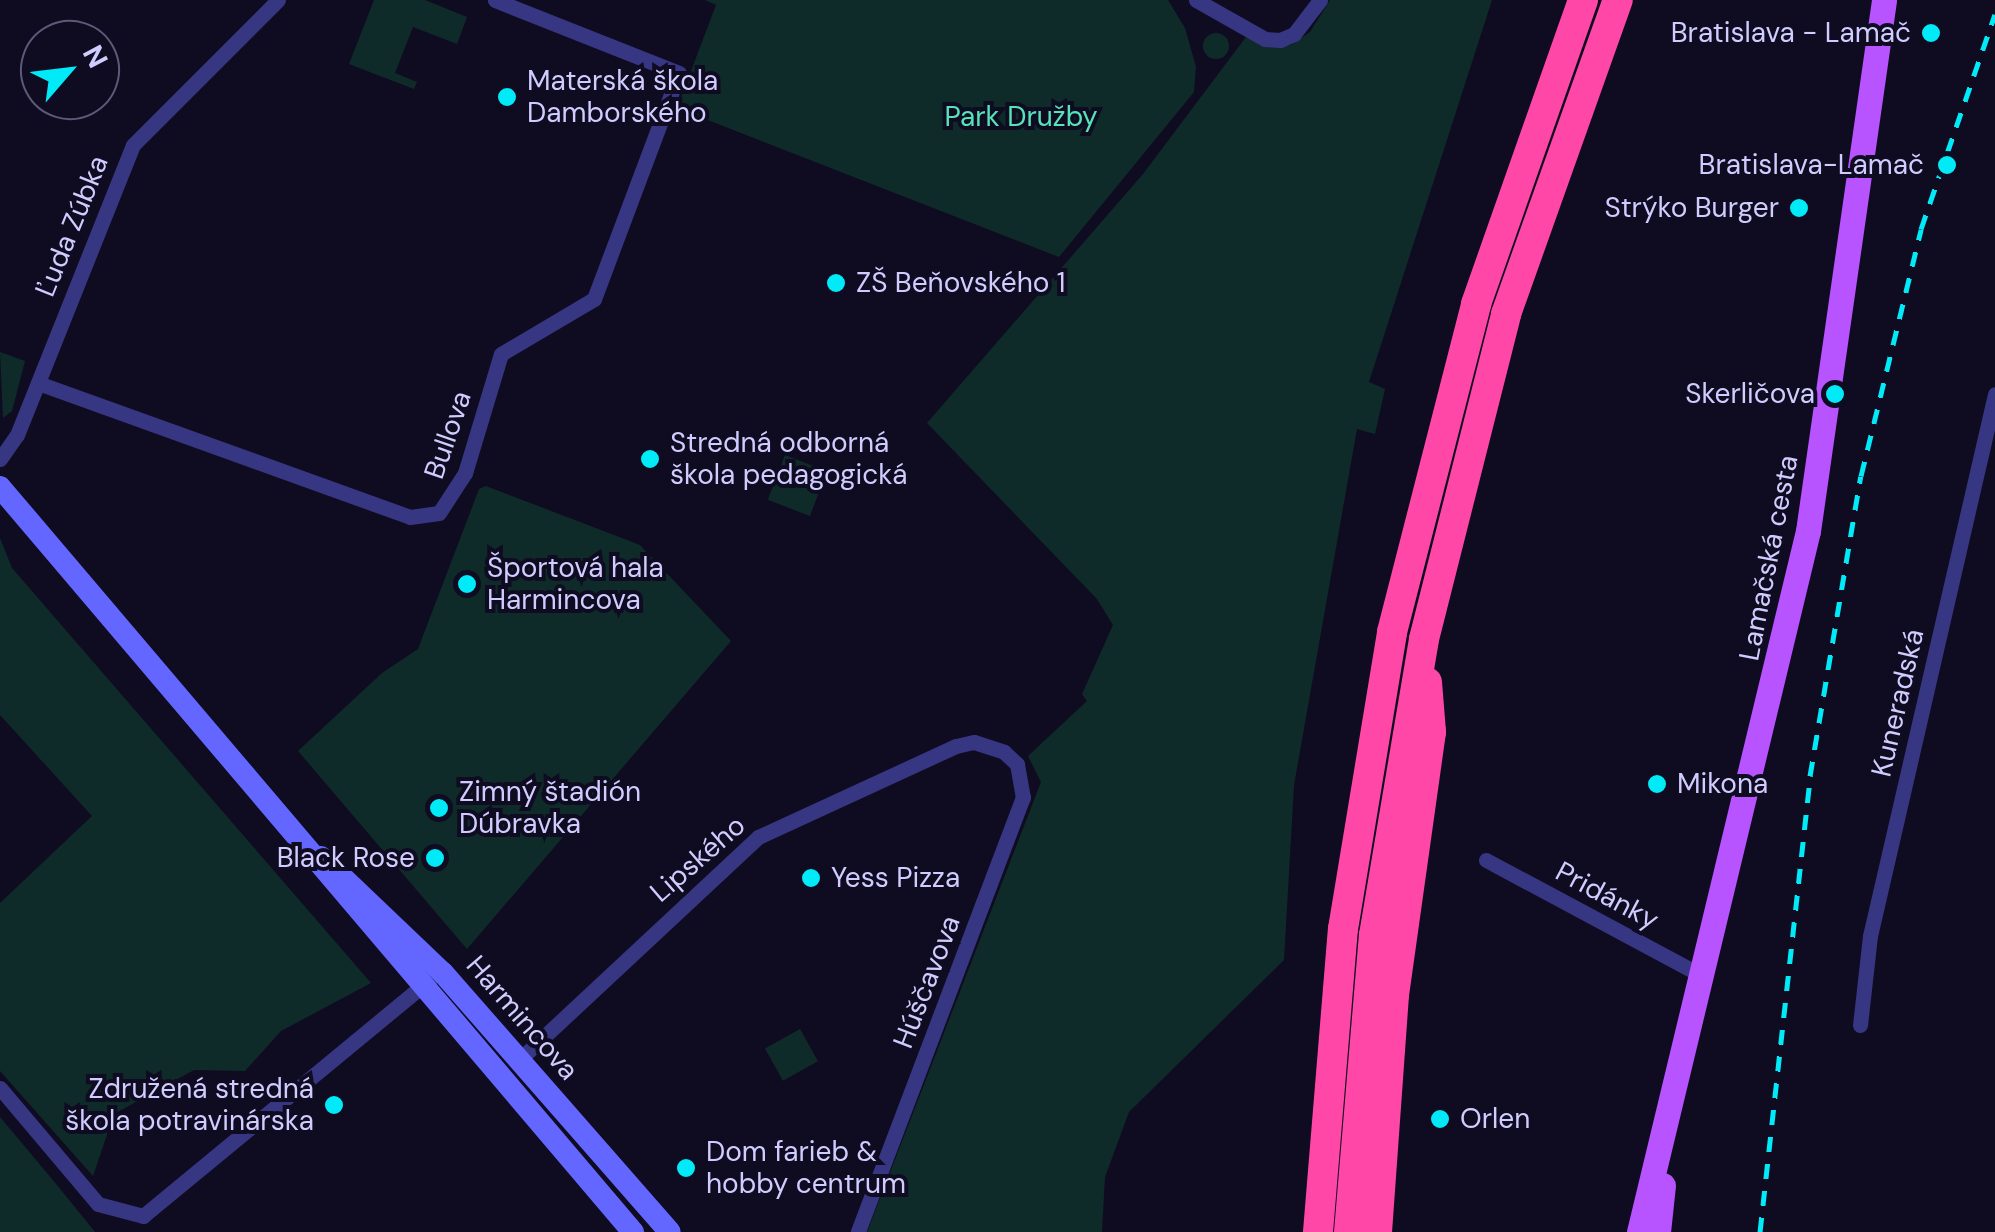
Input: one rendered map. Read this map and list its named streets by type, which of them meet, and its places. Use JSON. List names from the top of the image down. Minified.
{"streets":{"main road":["Lamačská cesta"],"street":["Ľuda Zúbka","Bullova","Kuneradská","Lipského","Pridánky","Húščavova","Harmincova"]},"crossings":[["Ľuda Zúbka","Bullova"],["Lamačská cesta","Pridánky"],["Lipského","Húščavova"],["Lipského","Harmincova"]],"parks":["Park Družby"],"places":["Bratislava - Lamač","Materská škola Damborského","Bratislava-Lamač","Strýko Burger","ZŠ Beňovského 1","Skerličova","Stredná odborná škola pedagogická","Športová hala Harmincova","Mikona","Zimný štadión Dúbravka","Black Rose","Yess Pizza","Združená stredná škola potravinárska","Orlen","Dom farieb & hobby centrum"],"north":"top right"}
